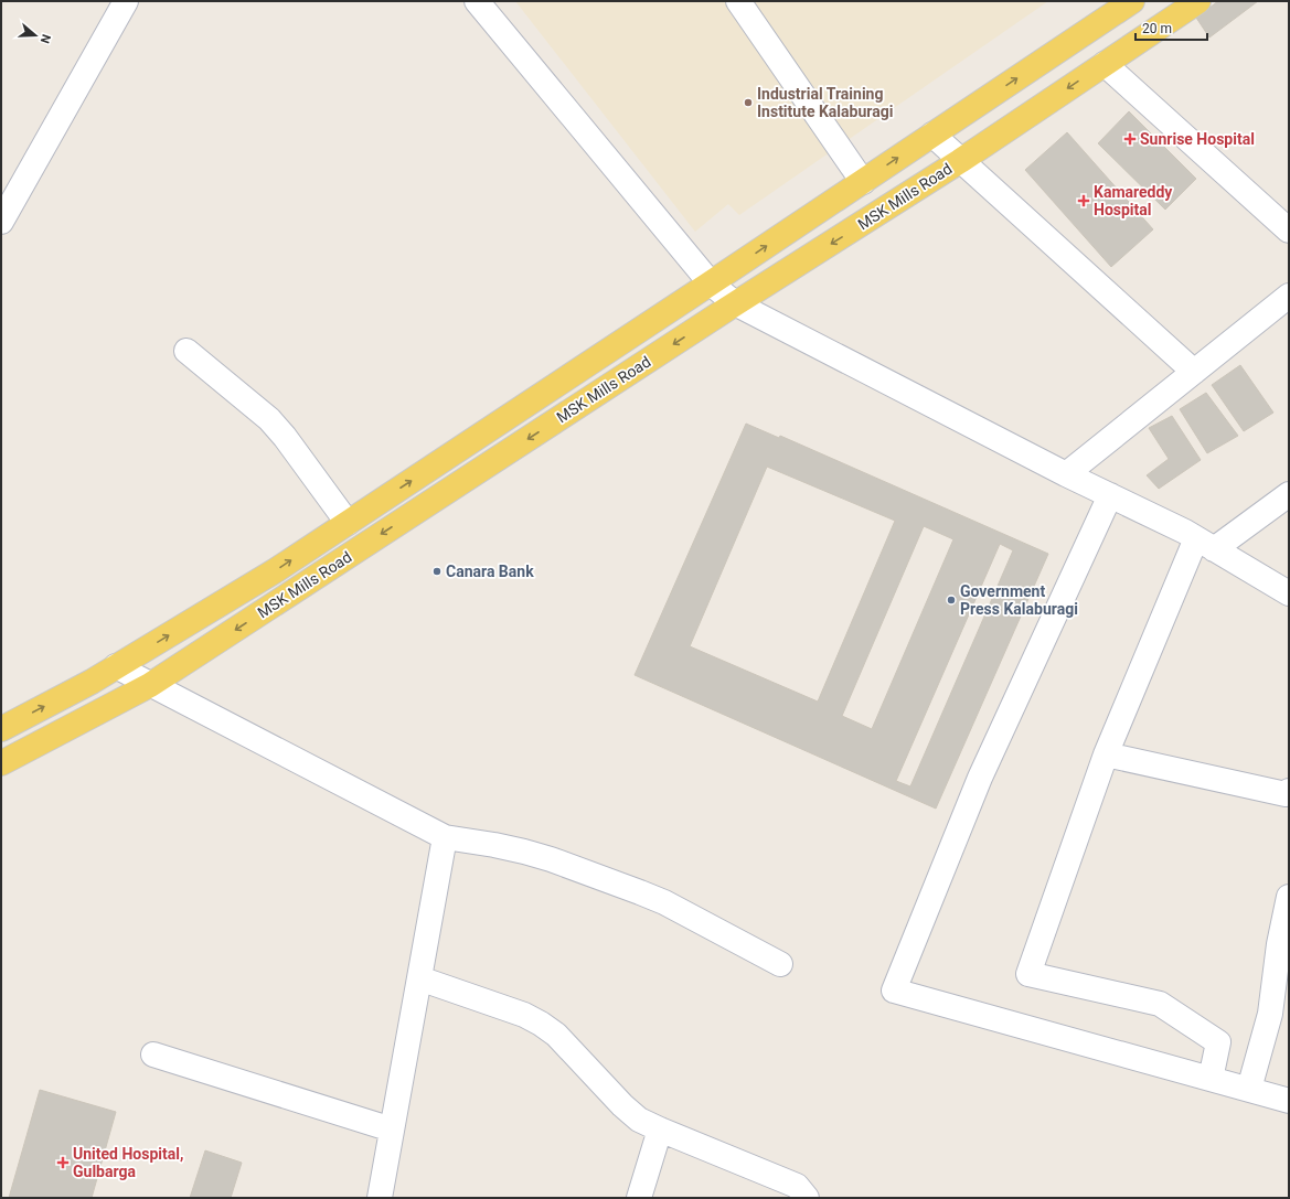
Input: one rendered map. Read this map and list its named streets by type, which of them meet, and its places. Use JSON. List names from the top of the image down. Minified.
{"streets":{"main road":["MSK Mills Road"]},"places":{"other":["Industrial Training Institute Kalaburagi","Canara Bank","Government Press Kalaburagi"],"health":["Sunrise Hospital","Kamareddy Hospital","United Hospital, Gulbarga"]},"scale_bar":"20 m","north":"right"}
